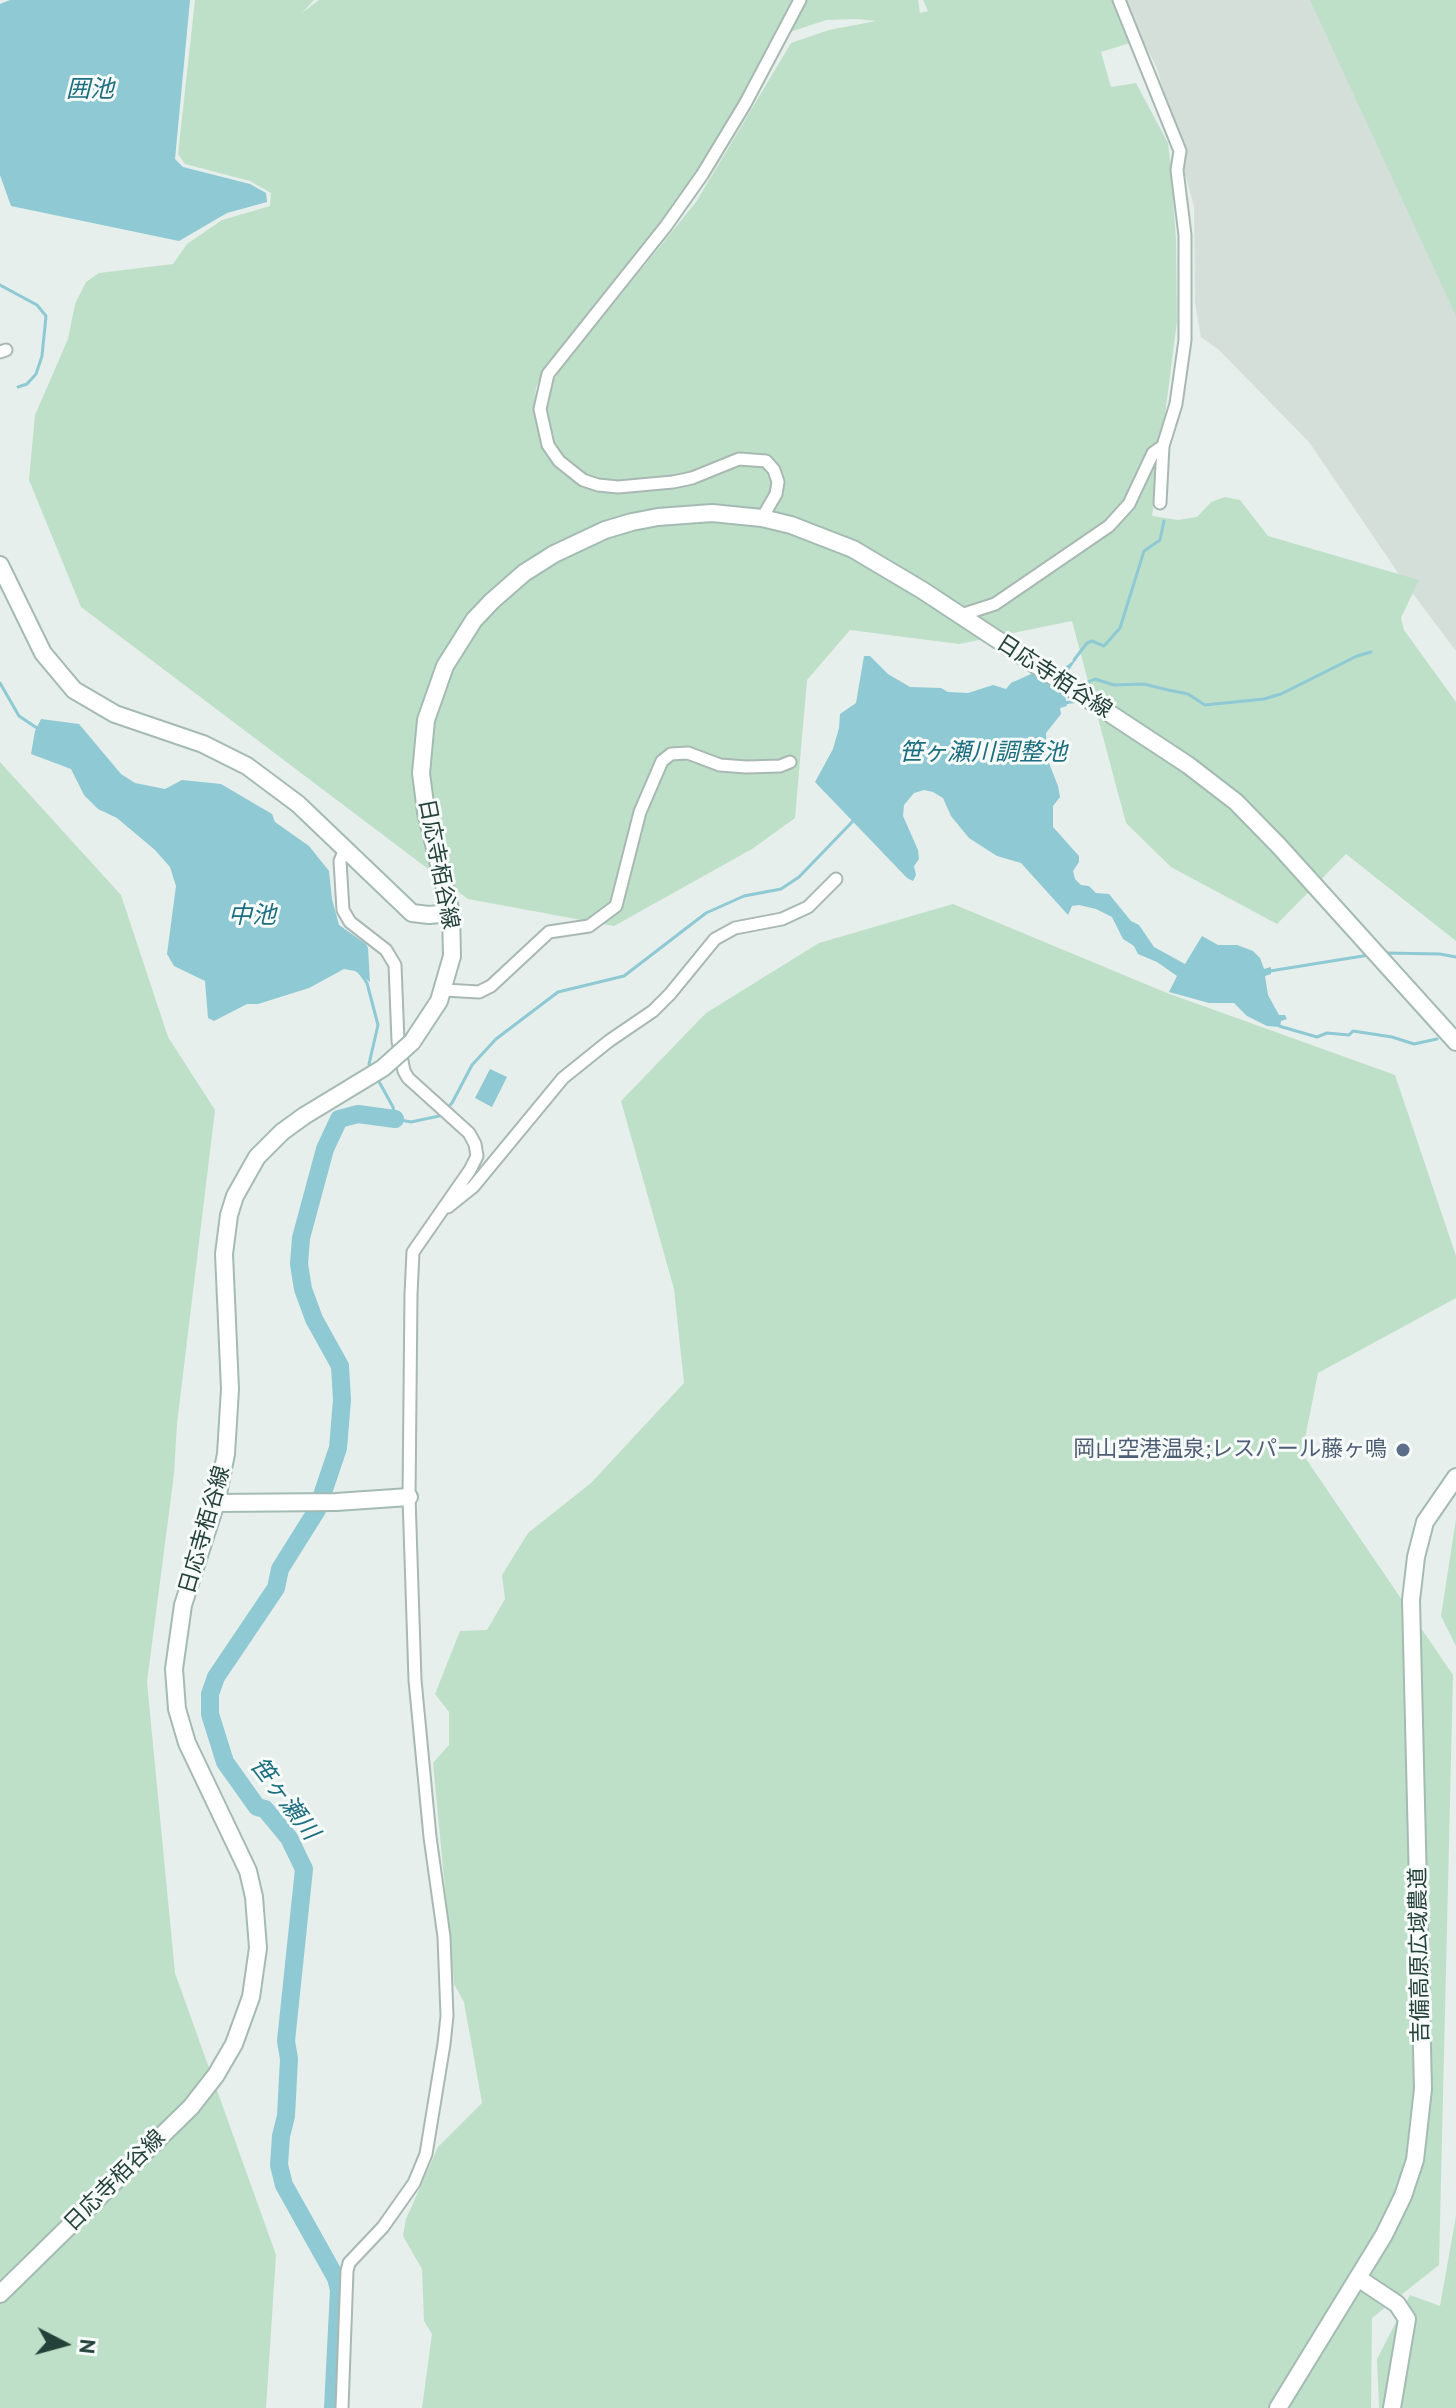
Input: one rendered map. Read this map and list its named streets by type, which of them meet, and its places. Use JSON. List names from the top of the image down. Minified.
{"streets":{"main road":["日応寺栢谷線","吉備高原広域農道"]},"water":["囲池","笹ヶ瀬川調整池","中池","笹ヶ瀬川"],"places":["岡山空港温泉;レスパール藤ヶ鳴"],"north":"right"}
